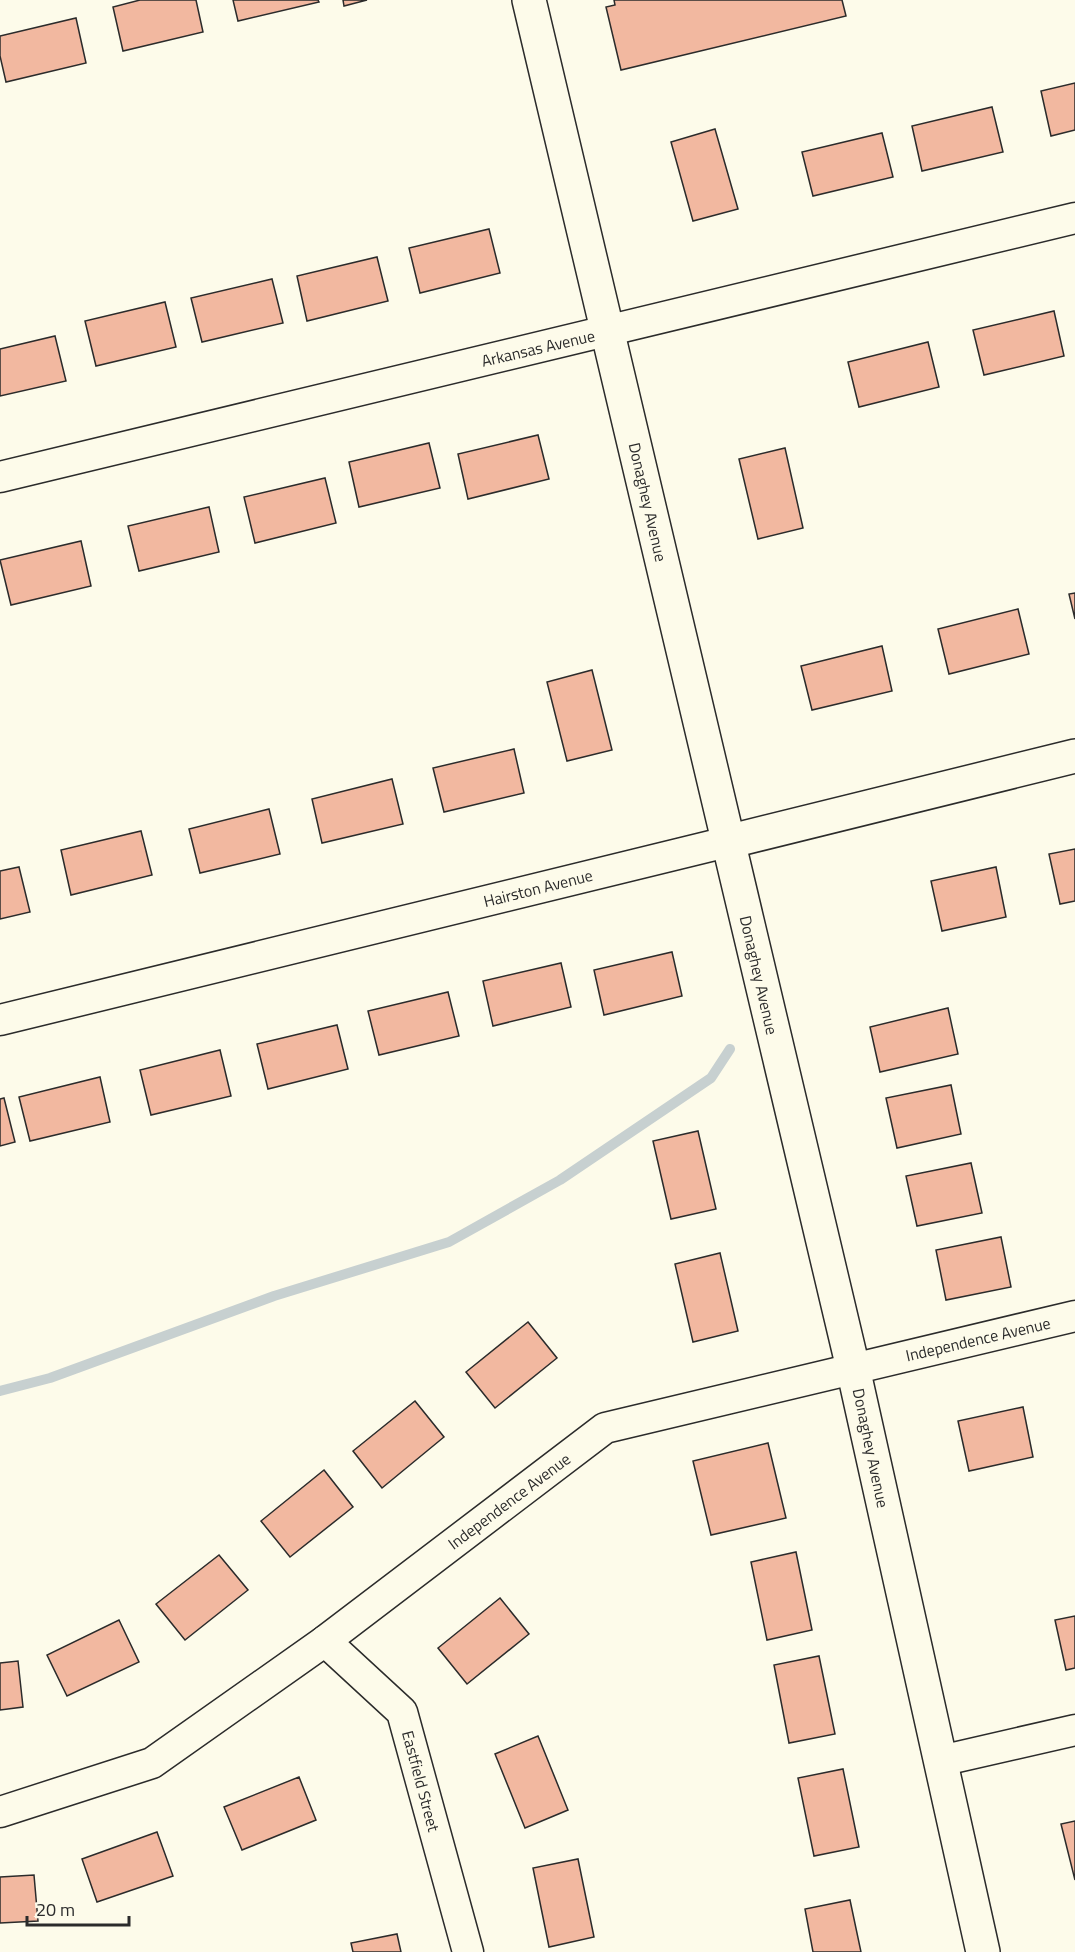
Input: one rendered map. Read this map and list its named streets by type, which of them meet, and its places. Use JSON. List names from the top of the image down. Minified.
{"streets":{"street":["Arkansas Avenue","Donaghey Avenue","Hairston Avenue","Independence Avenue","Eastfield Street"]},"crossings":[["Arkansas Avenue","Donaghey Avenue"],["Donaghey Avenue","Hairston Avenue"],["Donaghey Avenue","Independence Avenue"],["Independence Avenue","Eastfield Street"]],"scale_bar":"20 m"}
